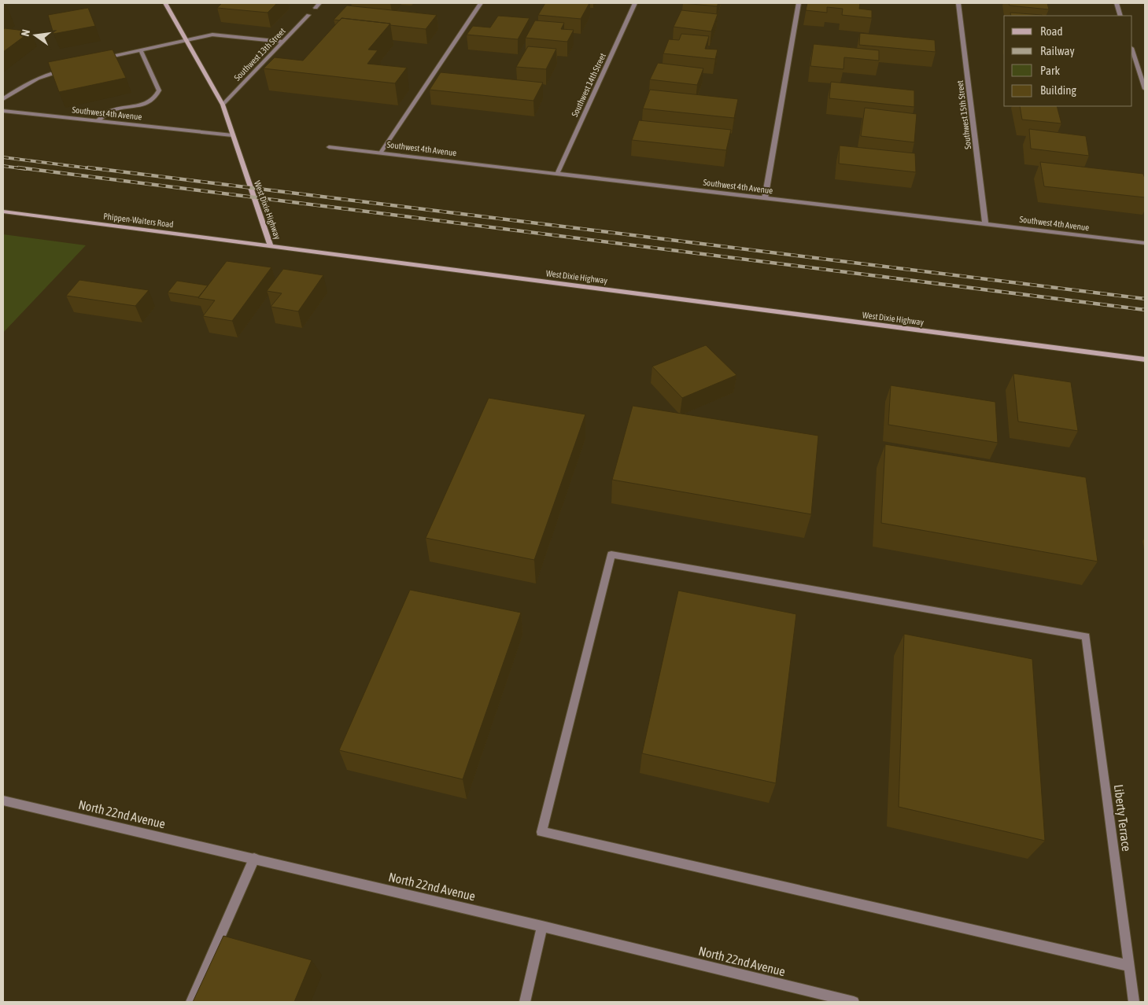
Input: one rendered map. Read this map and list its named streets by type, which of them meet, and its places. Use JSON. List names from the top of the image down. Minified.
{"streets":{"main road":["West Dixie Highway","Phippen-Waiters Road"],"street":["Southwest 13th Street","Southwest 14th Street","Southwest 4th Avenue","Southwest 15th Street","North 22nd Avenue","Liberty Terrace"]},"crossings":[["Southwest 13th Street","West Dixie Highway"],["Southwest 14th Street","Southwest 4th Avenue"],["Southwest 4th Avenue","Southwest 15th Street"],["Southwest 4th Avenue","West Dixie Highway"],["West Dixie Highway","Phippen-Waiters Road"]],"legend":["Road","Railway","Park","Building"],"north":"left"}
